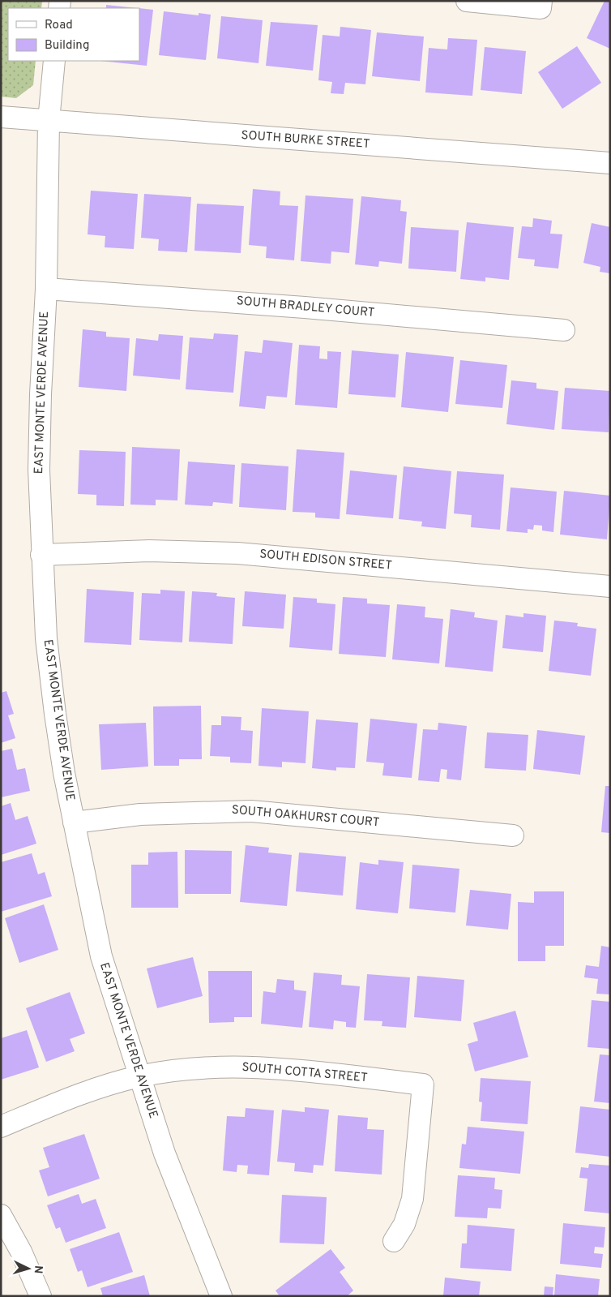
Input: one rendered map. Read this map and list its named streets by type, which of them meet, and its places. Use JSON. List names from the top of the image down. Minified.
{"streets":{"street":["SOUTH BURKE STREET","SOUTH BRADLEY COURT","EAST MONTE VERDE AVENUE","SOUTH EDISON STREET","SOUTH OAKHURST COURT","SOUTH COTTA STREET"]},"crossings":[["SOUTH BURKE STREET","EAST MONTE VERDE AVENUE"],["SOUTH BRADLEY COURT","EAST MONTE VERDE AVENUE"],["EAST MONTE VERDE AVENUE","SOUTH EDISON STREET"],["EAST MONTE VERDE AVENUE","SOUTH OAKHURST COURT"],["EAST MONTE VERDE AVENUE","SOUTH COTTA STREET"]],"legend":["Road","Building"],"north":"right"}
